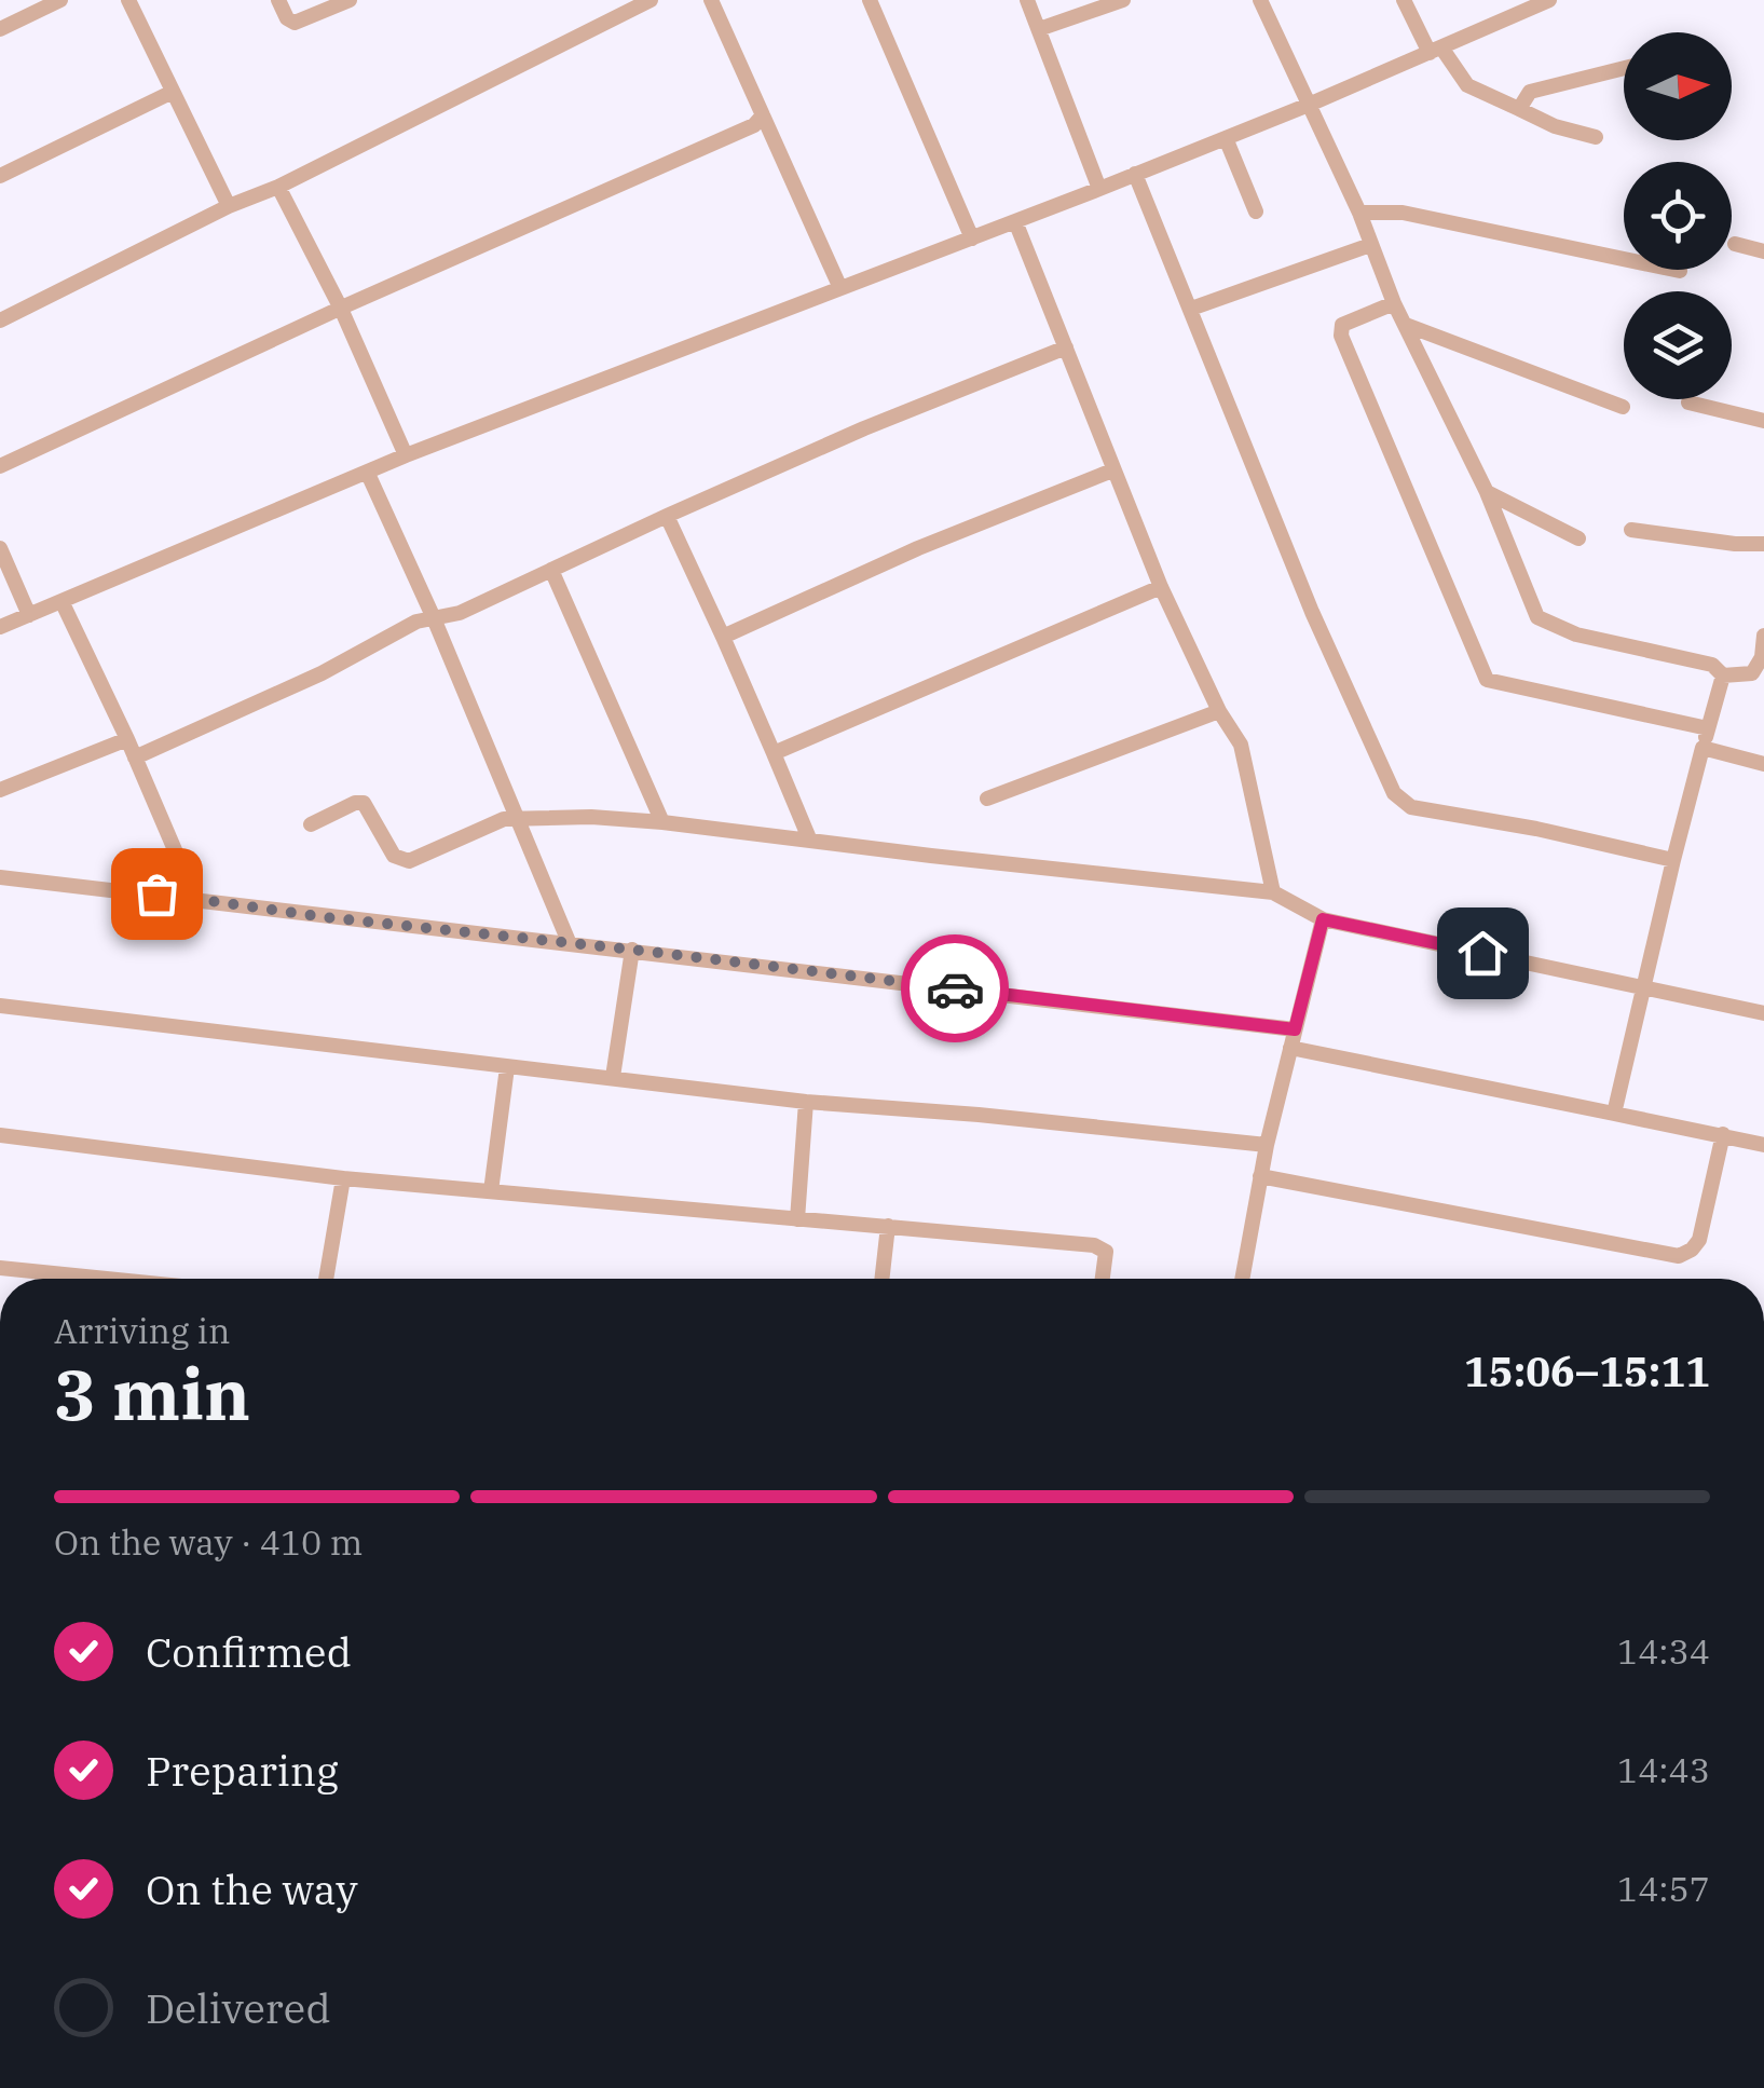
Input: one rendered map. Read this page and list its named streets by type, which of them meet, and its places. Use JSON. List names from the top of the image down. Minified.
{"north":"right","page":{"heading":["3 min","Arriving in","15:06–15:11"],"bar":"On the way · 410 m","list":[["Confirmed","14:34"],["Preparing","14:43"],["On the way","14:57"],"Delivered"]}}
